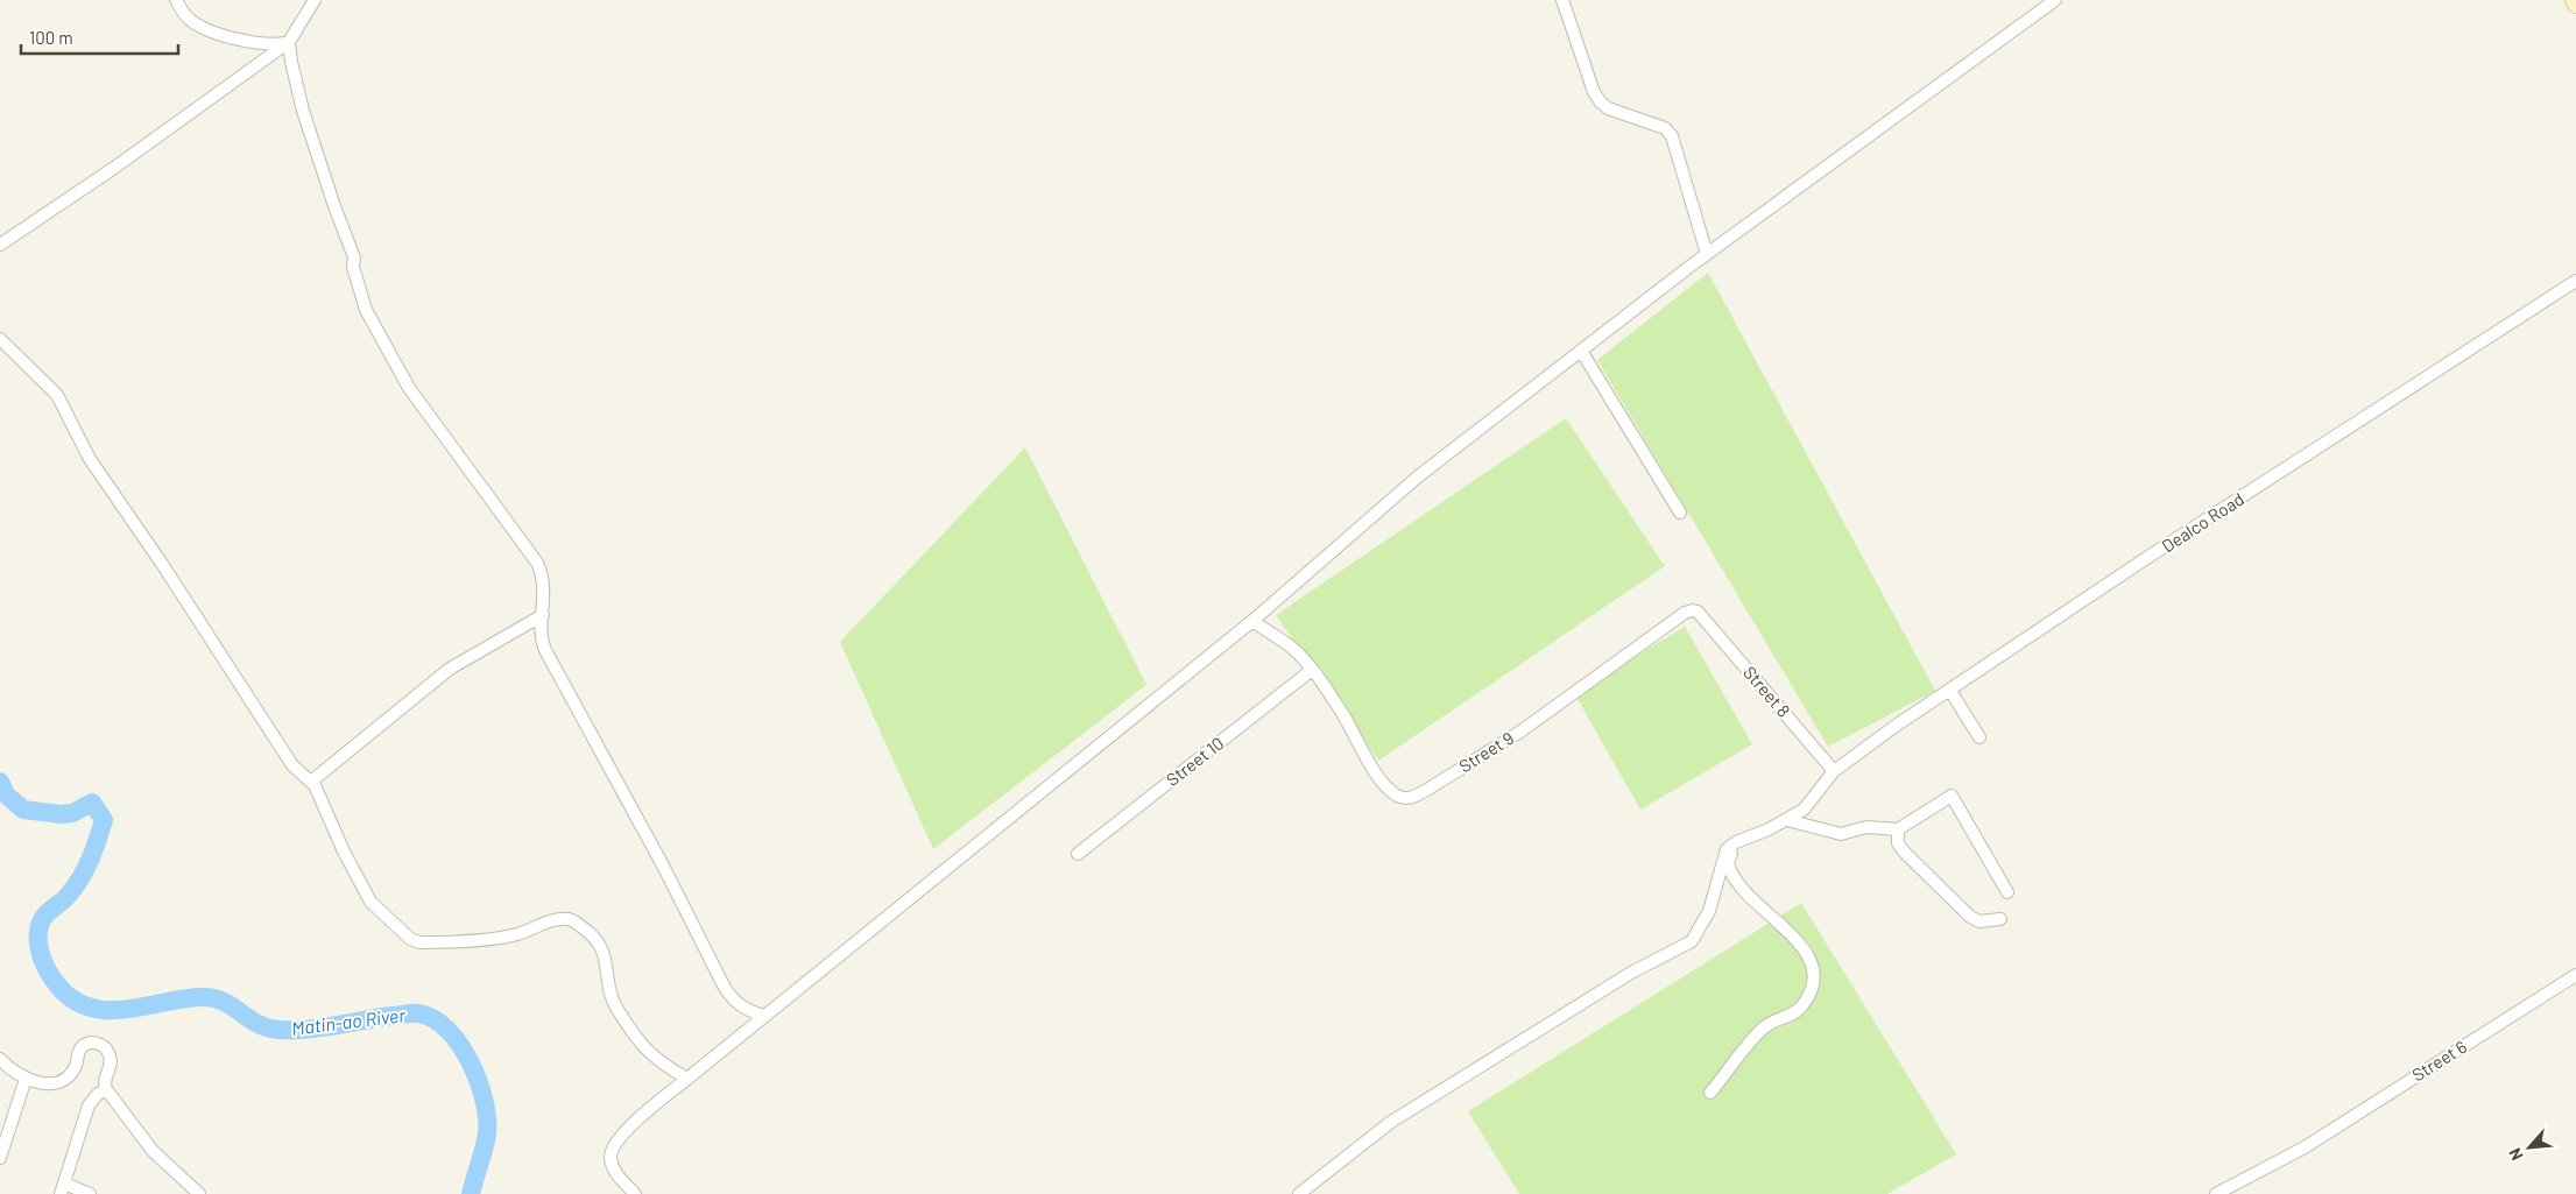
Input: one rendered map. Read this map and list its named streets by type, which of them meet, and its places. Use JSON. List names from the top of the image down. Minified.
{"streets":{"street":["Dealco Road","Street 8","Street 9","Street 10","Street 6"]},"crossings":[["Dealco Road","Street 8"],["Street 8","Street 9"],["Street 9","Street 10"]],"water":["Matin-ao River"],"scale_bar":"100 m","north":"bottom left"}
